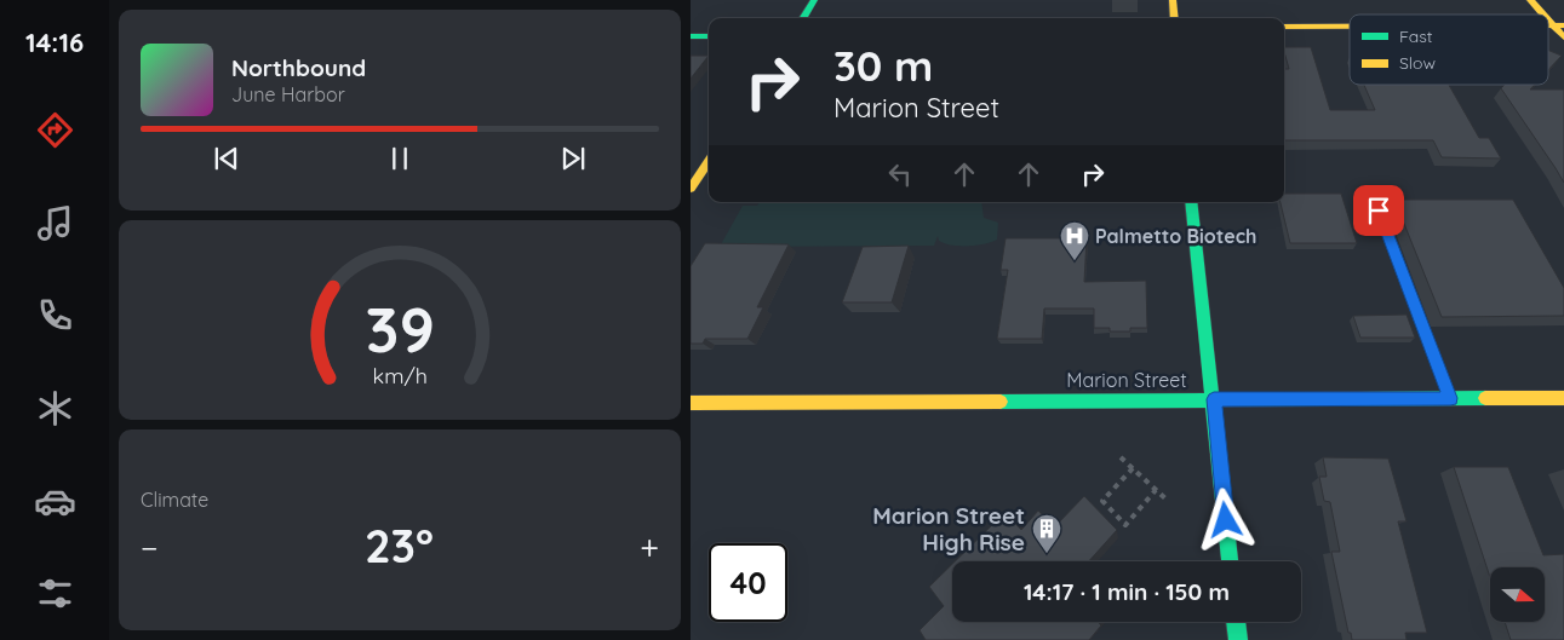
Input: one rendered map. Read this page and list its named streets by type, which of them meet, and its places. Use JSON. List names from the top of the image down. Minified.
{"streets":{"main road":["Marion Street"]},"places":{"hospital":["Palmetto Biotech"],"building":["Marion Street High Rise"]},"legend":["Fast","Slow"],"north":"right","page":{"tabs":"14:16","turn":["30 m","Marion Street"],"song":["Northbound","June Harbor"],"tile":"Climate","heat":["−","23°","+"],"limit":"40","trip":"14:17 · 1 min · 150 m","gauge":["39","km/h"]}}
